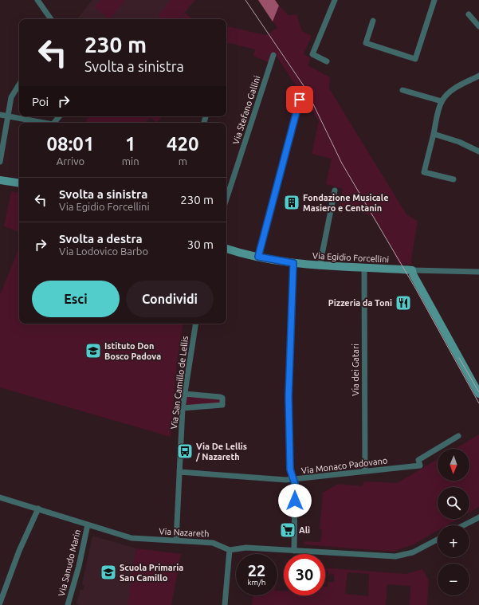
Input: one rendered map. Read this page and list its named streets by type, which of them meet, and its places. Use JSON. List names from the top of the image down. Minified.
{"streets":{"street":["Via Stefano Gallini","Via Egidio Forcellini","Via dei Gatari","Via San Camillo de Lellis","Via Monaco Padovano","Via Nazareth","Via Sanudo Marin"]},"crossings":[["Via Egidio Forcellini","Via dei Gatari"],["Via dei Gatari","Via Monaco Padovano"],["Via San Camillo de Lellis","Via Monaco Padovano"],["Via San Camillo de Lellis","Via Nazareth"],["Via Nazareth","Via Sanudo Marin"]],"places":{"building":["Fondazione Musicale Masiero e Centanin"],"restaurant":["Pizzeria da Toni"],"school or university":["Istituto Don Bosco Padova","Scuola Primaria San Camillo"],"bus stop":["Via De Lellis / Nazareth"],"supermarket":["Alì"]},"north":"bottom","page":{"turn":["230 m","Svolta a sinistra"],"then":"Poi","eta":["08:01","Arrivo","1","min","420","m"],"list":[{"name":"Svolta a sinistra","note":"Via Egidio Forcellini","value":"230 m"},{"name":"Svolta a destra","note":"Via Lodovico Barbo","value":"30 m"}],"buttons":["Esci","Condividi"],"map_buttons":["+","−"],"speed":"22 km/h","limit":"30"}}
